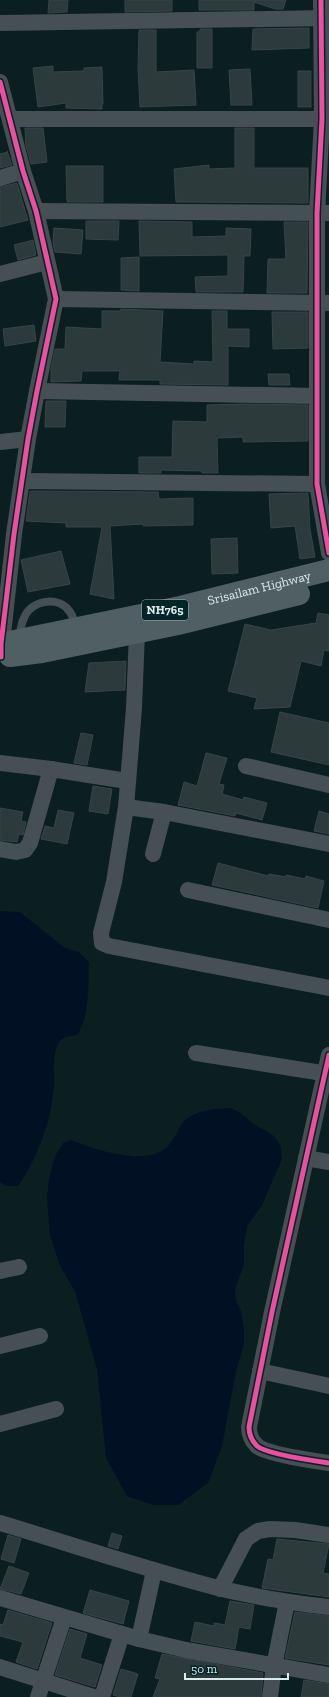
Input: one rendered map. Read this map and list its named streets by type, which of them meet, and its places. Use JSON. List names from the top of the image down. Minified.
{"streets":{"highway":["Srisailam Highway","NH765"]},"scale_bar":"50 m"}
